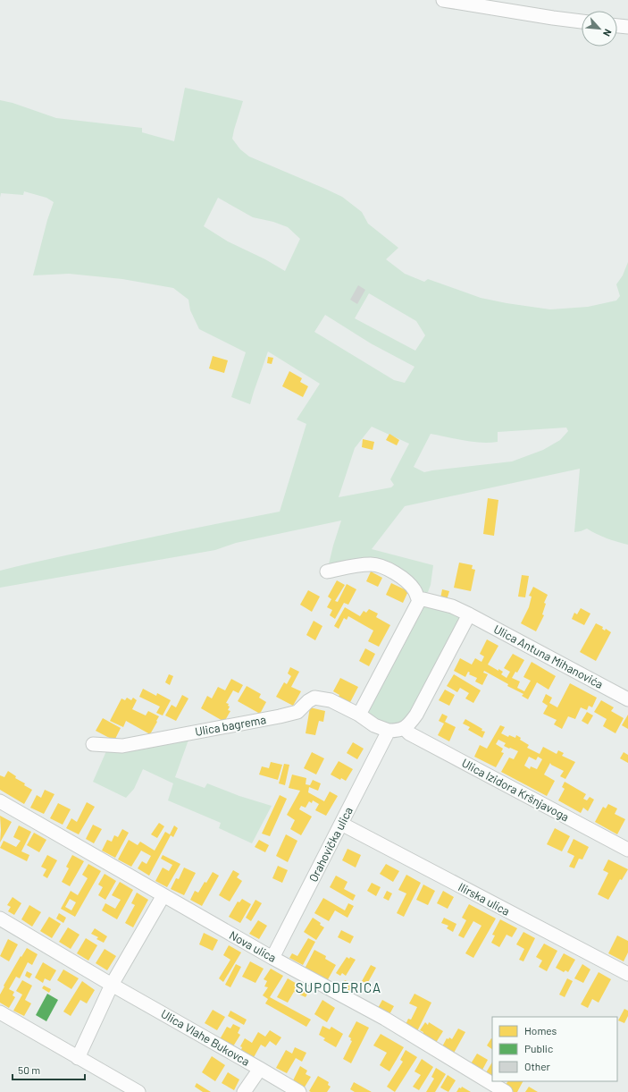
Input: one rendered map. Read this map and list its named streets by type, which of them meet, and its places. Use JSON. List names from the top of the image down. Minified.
{"streets":{"street":["Ulica Antuna Mihanovića","Ulica bagrema","Ulica Izidora Kršnjavoga","Orahovička ulica","Ilirska ulica","Nova ulica","Ulica Vlahe Bukovca"]},"crossings":[["Orahovička ulica","Ilirska ulica"],["Orahovička ulica","Nova ulica"]],"districts":["SUPODERICA"],"legend":["Homes","Public","Other"],"scale_bar":"50 m","north":"bottom right"}
